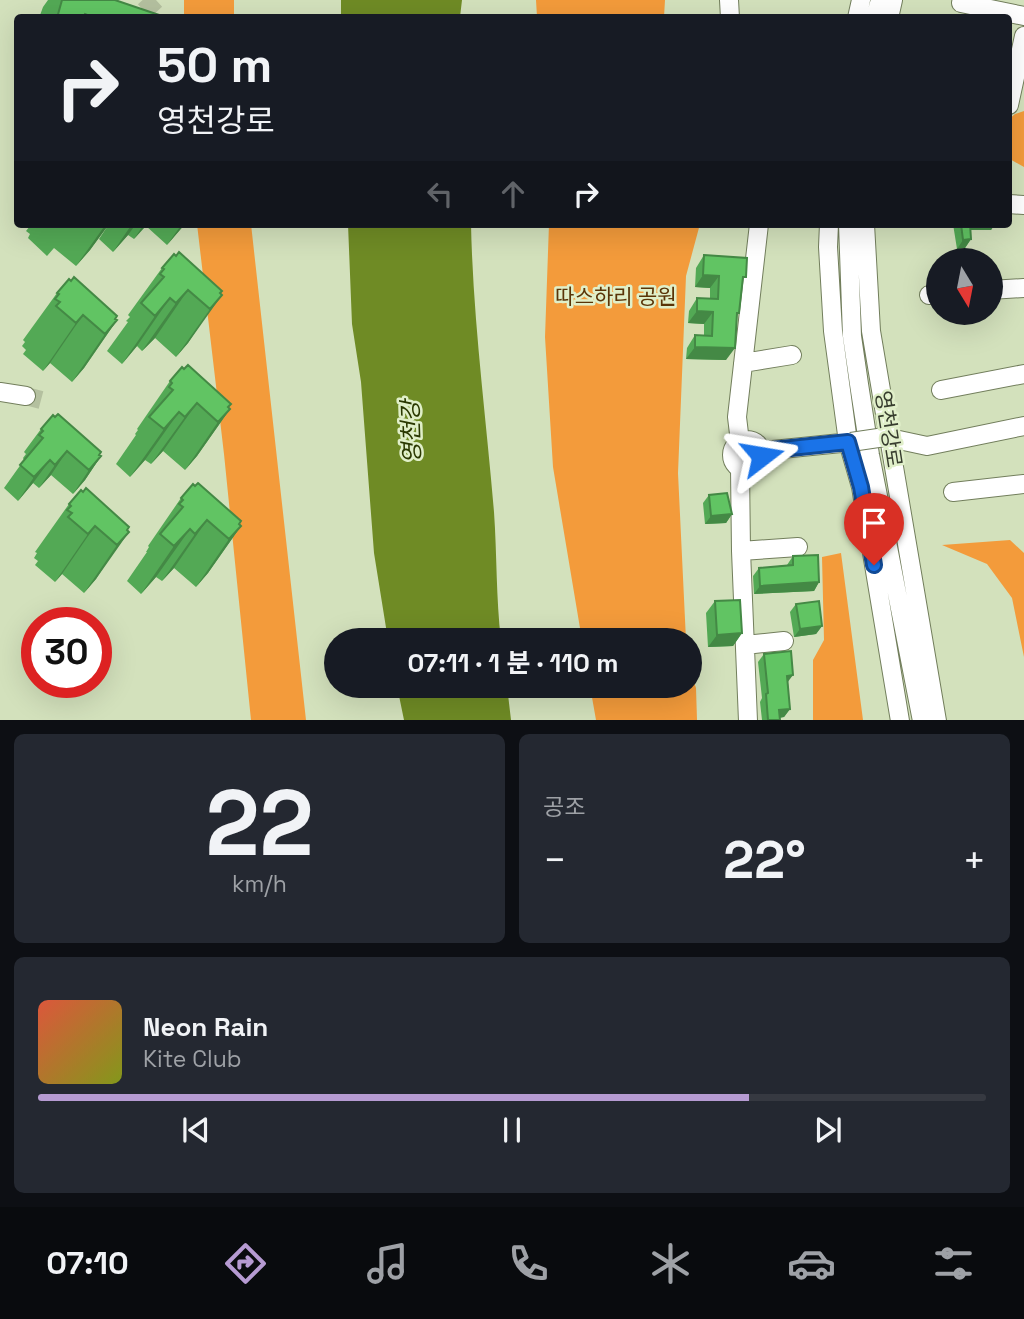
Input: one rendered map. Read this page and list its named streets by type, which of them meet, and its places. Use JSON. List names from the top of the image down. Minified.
{"streets":{"street":["영천강로"]},"water":["영천강"],"parks":["따스하리 공원"],"north":"bottom","page":{"turn":["50 m","영천강로"],"limit":"30","trip":"07:11 · 1 분 · 110 m","tile":[["22","km/h"],"공조"],"heat":["−","22°","+"],"song":["Neon Rain","Kite Club"],"tabs":"07:10"}}
